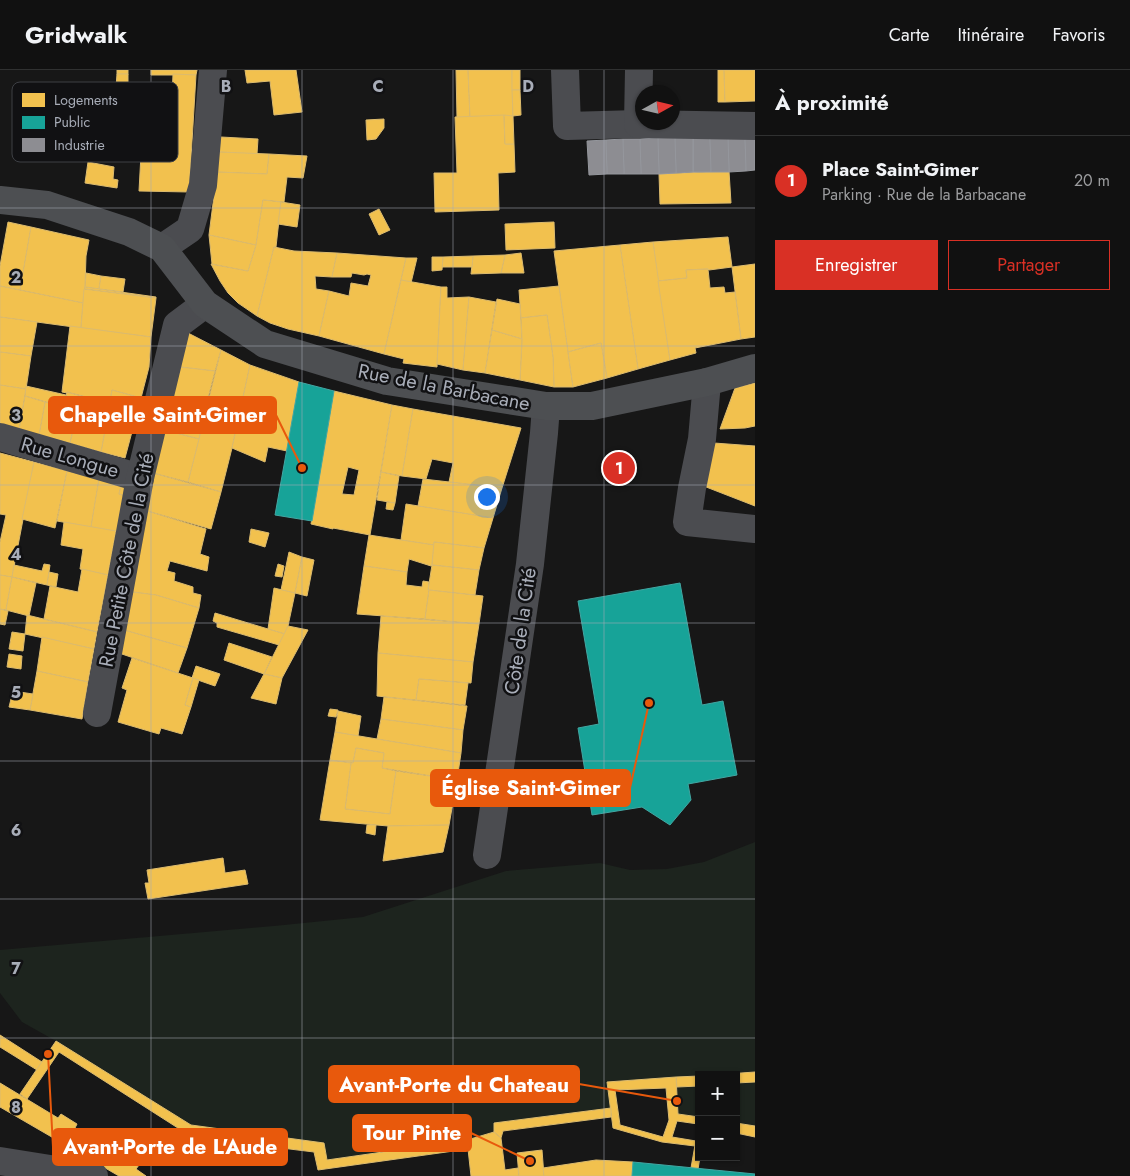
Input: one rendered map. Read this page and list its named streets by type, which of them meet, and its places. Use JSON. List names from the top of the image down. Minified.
{"streets":{"main road":["Rue de la Barbacane"],"street":["Rue Longue","Rue Petite Côte de la Cité","Côte de la Cité"]},"crossings":[["Rue de la Barbacane","Rue Petite Côte de la Cité"],["Rue de la Barbacane","Côte de la Cité"],["Rue Longue","Rue Petite Côte de la Cité"]],"places":["Chapelle Saint-Gimer","Église Saint-Gimer","Avant-Porte de L'Aude","Avant-Porte du Chateau","Tour Pinte"],"legend":["Logements","Public","Industrie"],"north":"right","page":{"header":"Gridwalk","nav":["Carte","Itinéraire","Favoris"],"heading":"À proximité","list":[{"mark":"1","name":"Place Saint-Gimer","note":"Parking · Rue de la Barbacane","value":"20 m"}],"buttons":["Enregistrer","Partager"],"pins":"1","map_buttons":["+","−"]},"grid":{"columns":["B","C","D"],"rows":["2","3","4","5","6","7","8"]}}
